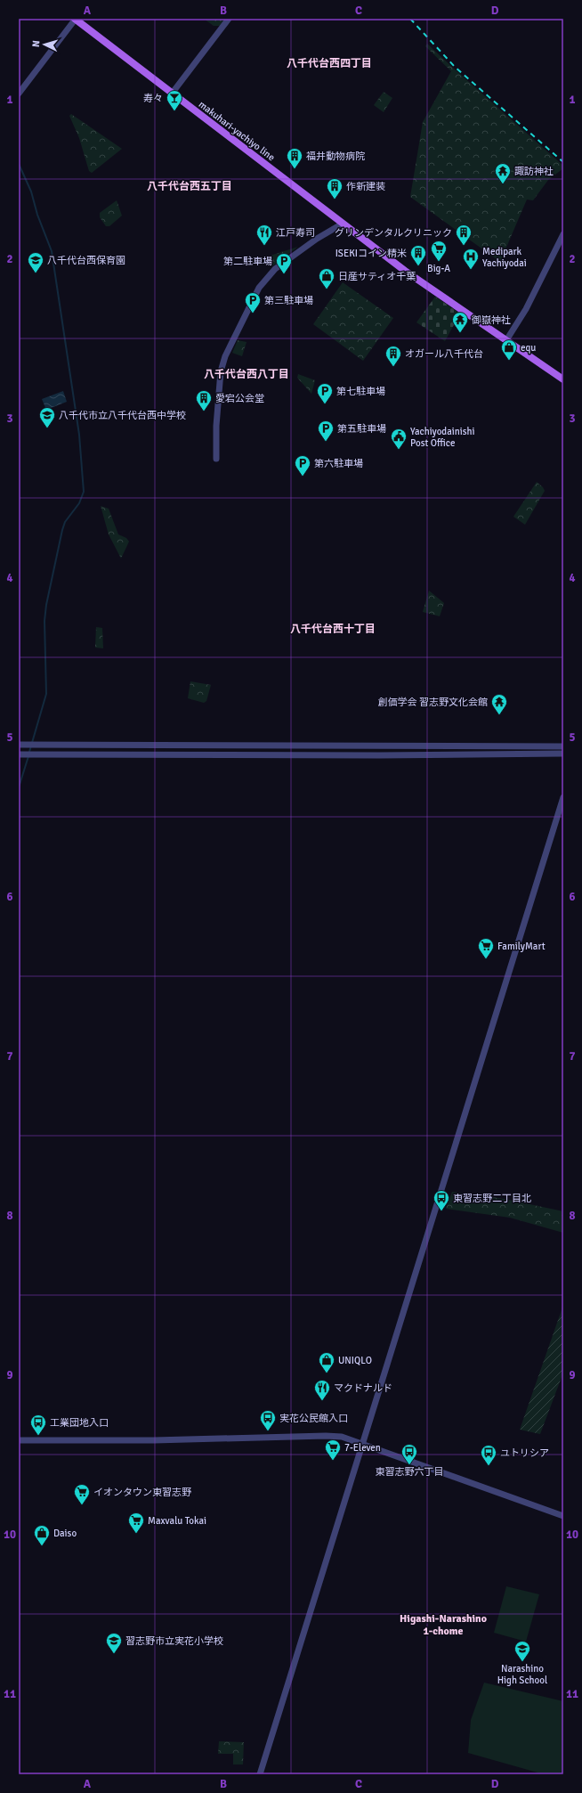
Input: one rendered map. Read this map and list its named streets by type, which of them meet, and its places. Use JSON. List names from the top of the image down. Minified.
{"streets":{"main road":["makuhari-yachiyo line"]},"districts":["八千代台西四丁目","八千代台西五丁目","八千代台西八丁目","八千代台西十丁目","Higashi-Narashino 1-chome"],"places":{"bar":["寿々"],"building":["福井動物病院","作新建装","グリンデンタルクリニック","ISEKIコイン精米","オガール八千代台","愛宕公会堂"],"temple":["諏訪神社","御嶽神社","創価学会 習志野文化会館"],"restaurant":["江戸寿司","マクドナルド"],"supermarket":["Big-A","FamilyMart","7-Eleven","イオンタウン東習志野","Maxvalu Tokai"],"hospital":["Medipark Yachiyodai"],"school or university":["八千代台西保育園","八千代市立八千代台西中学校","習志野市立実花小学校","Narashino High School"],"parking":["第二駐車場","第三駐車場","第七駐車場","第五駐車場","第六駐車場"],"shop":["日産サティオ千葉","equ","UNIQLO","Daiso"],"public building":["Yachiyodainishi Post Office"],"bus stop":["東習志野二丁目北","実花公民館入口","工業団地入口","東習志野六丁目","ユトリシア"]},"north":"left","grid":{"columns":["A","B","C","D"],"rows":["1","2","3","4","5","6","7","8","9","10","11"]}}
